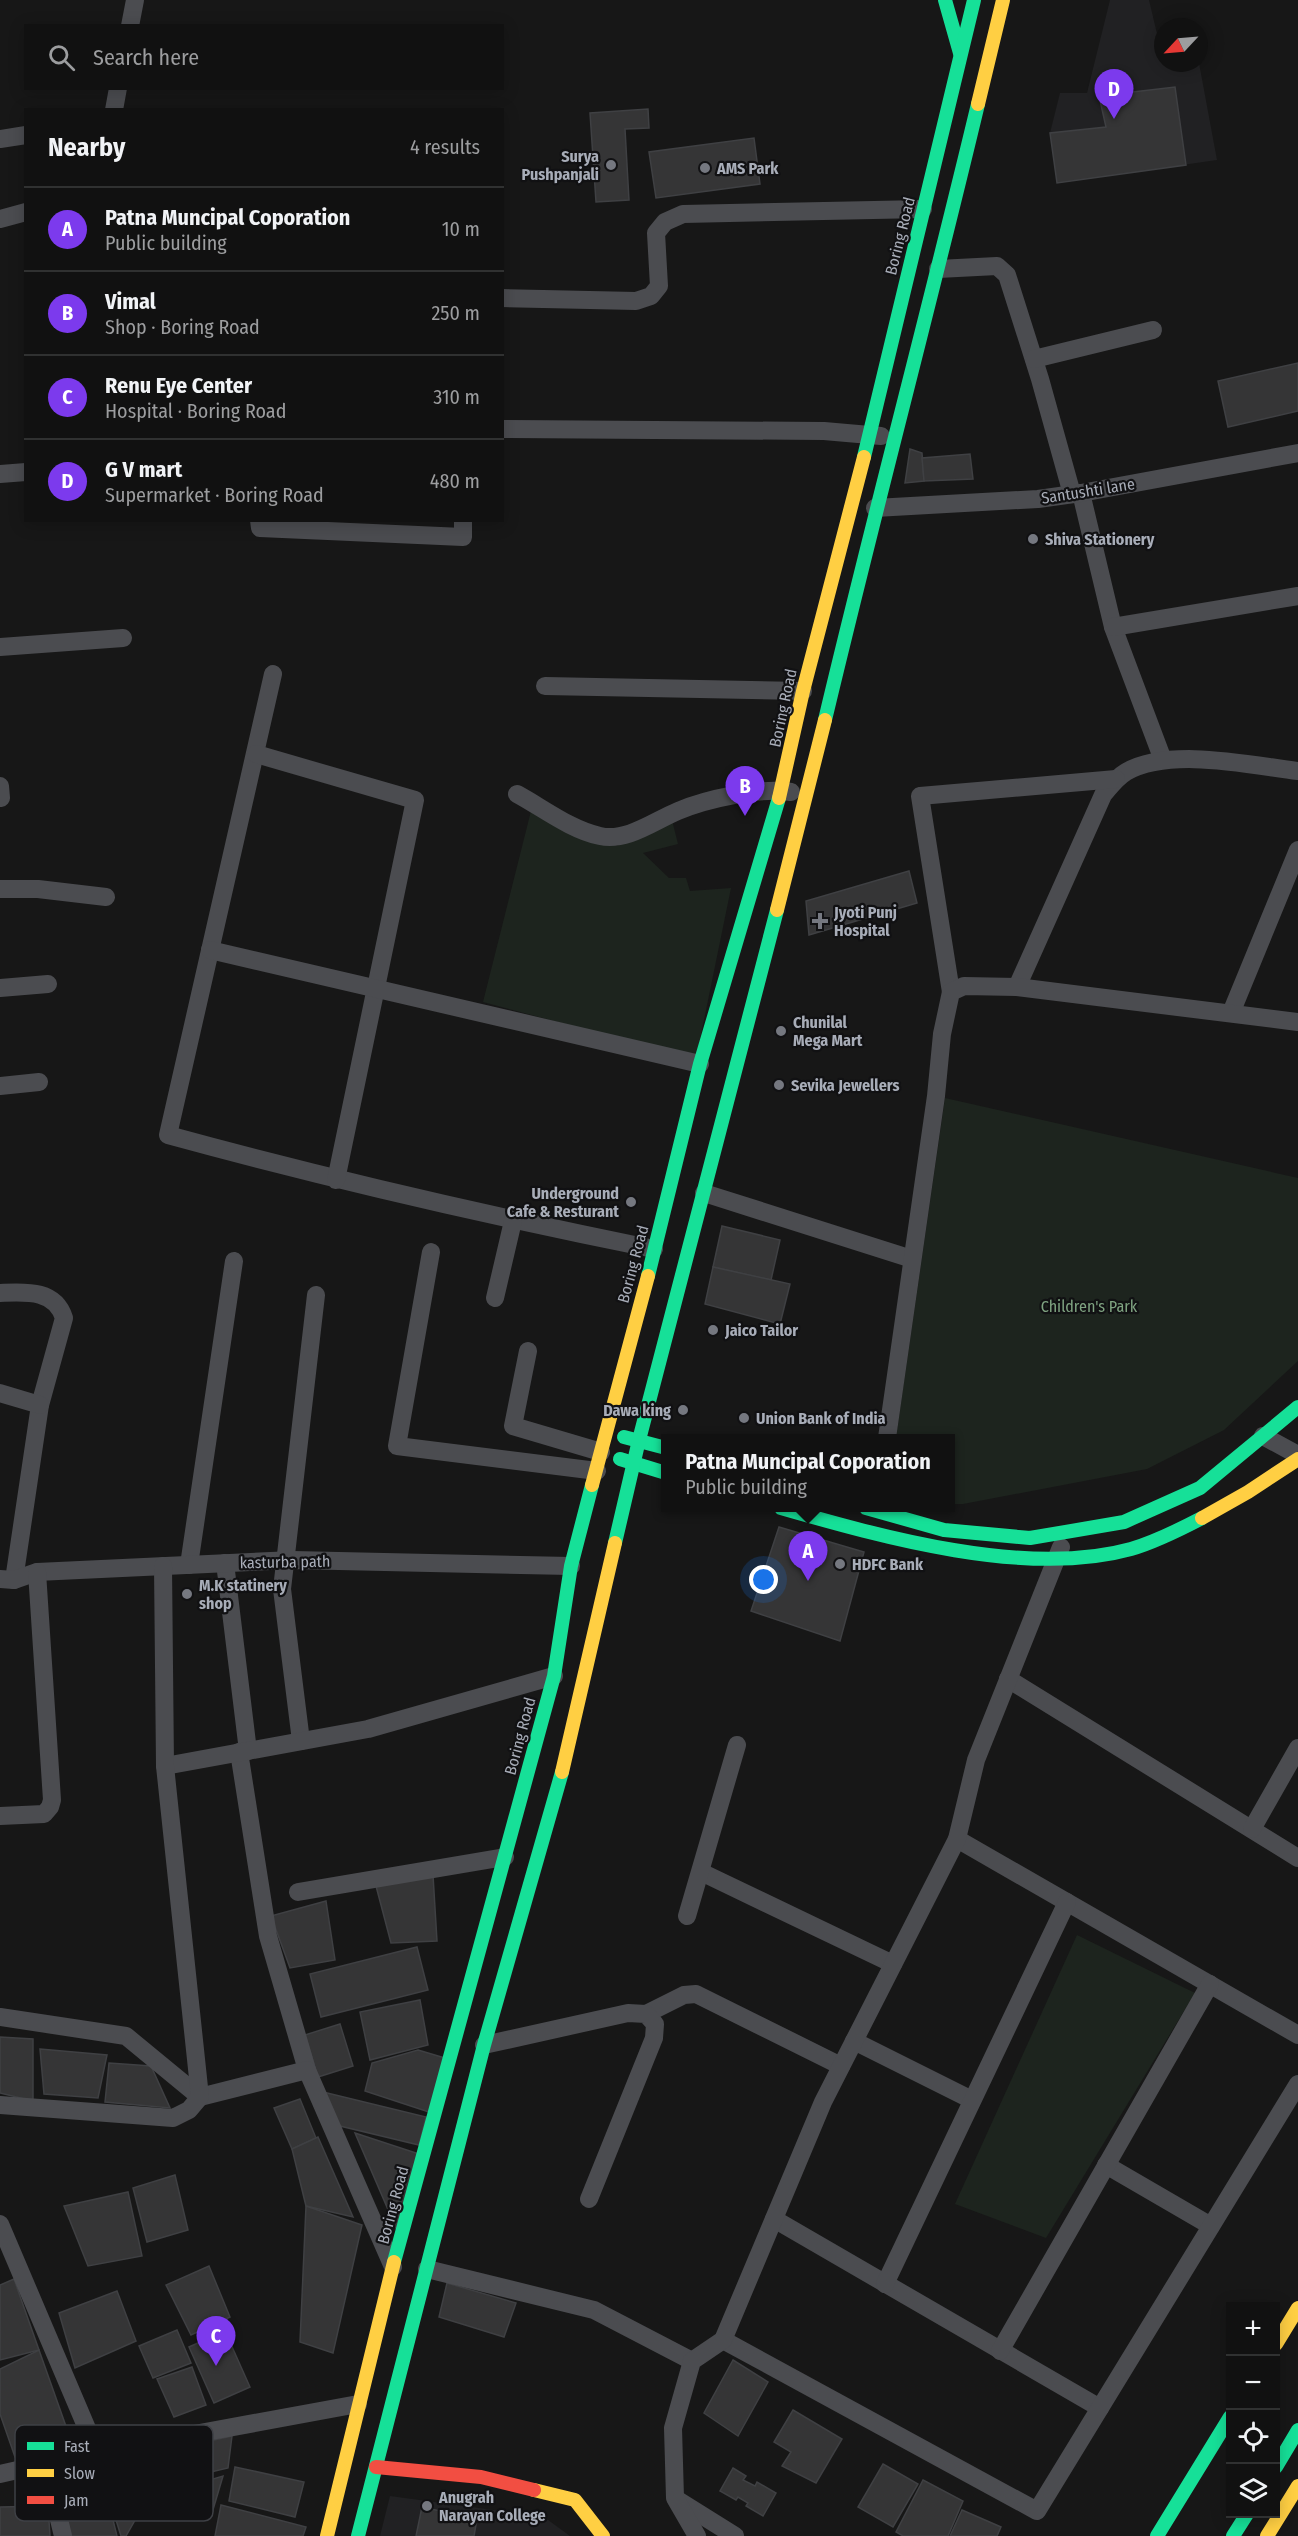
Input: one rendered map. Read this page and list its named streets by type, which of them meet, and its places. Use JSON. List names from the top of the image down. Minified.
{"streets":{"street":["Boring Road","Santushti lane","kasturba path"]},"crossings":[["Boring Road","kasturba path"]],"parks":["Children's Park"],"places":{"other":["Surya Pushpanjali","AMS Park","Shiva Stationery","Chunilal Mega Mart","Sevika Jewellers","Underground Cafe & Resturant","Jaico Tailor","Dawa king","Union Bank of India","HDFC Bank","M.K statinery shop","Anugrah Narayan College"],"health":["Jyoti Punj Hospital"]},"legend":["Fast","Slow","Jam"],"north":"bottom left","page":{"search":"Search here","pins":["D","B","A","C"],"heading":["Nearby","4 results"],"list":[{"mark":"A","name":"Patna Muncipal Coporation","note":"Public building","value":"10 m"},{"mark":"B","name":"Vimal","note":"Shop · Boring Road","value":"250 m"},{"mark":"C","name":"Renu Eye Center","note":"Hospital · Boring Road","value":"310 m"},{"mark":"D","name":"G V mart","note":"Supermarket · Boring Road","value":"480 m"}],"popup":["Patna Muncipal Coporation","Public building"],"map_buttons":["+","−"]}}
